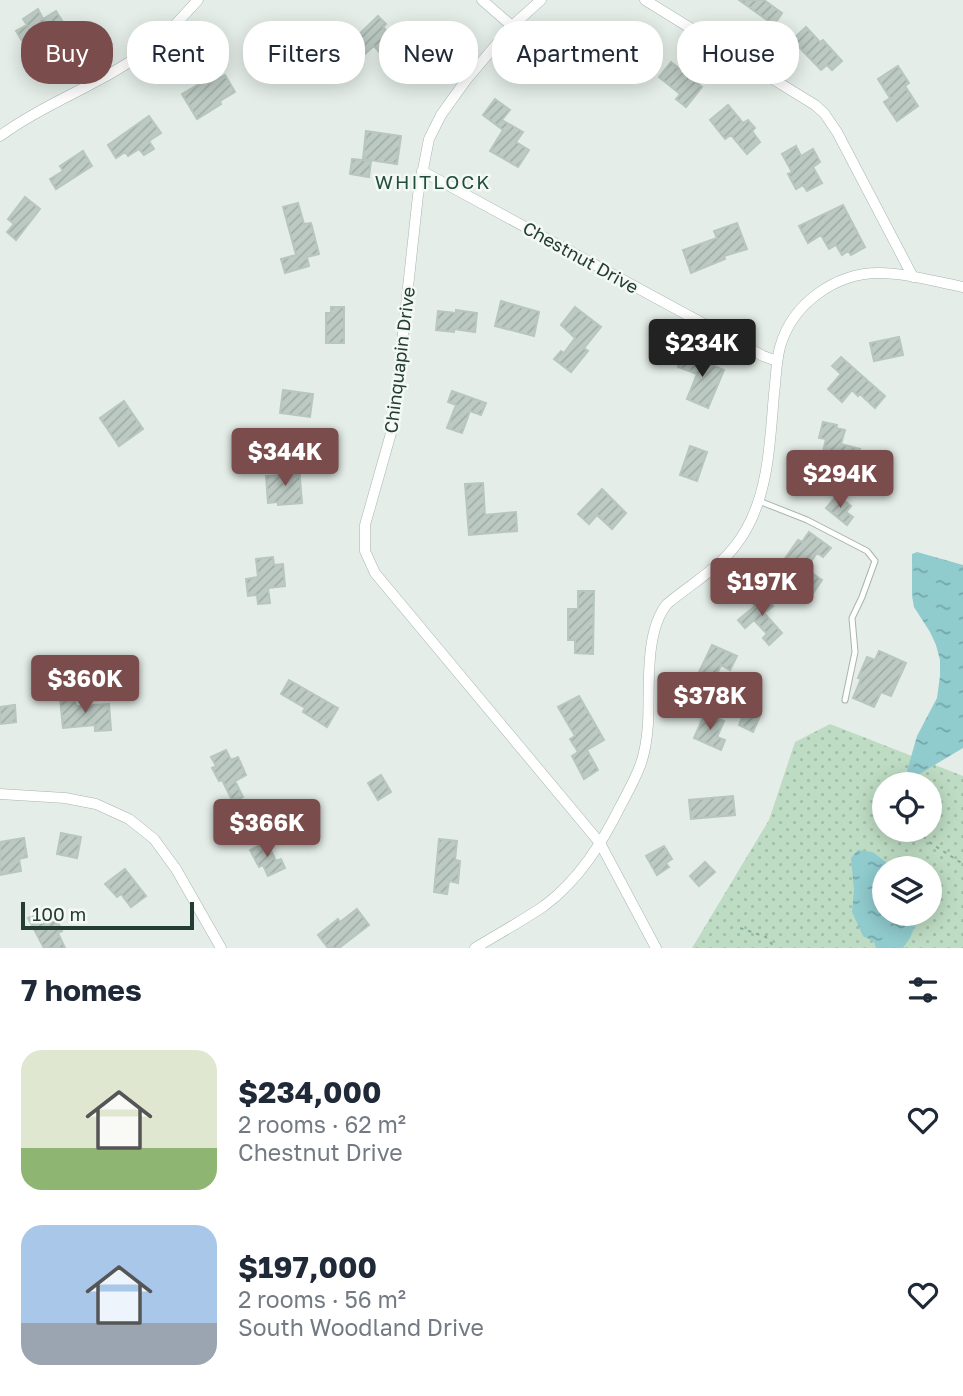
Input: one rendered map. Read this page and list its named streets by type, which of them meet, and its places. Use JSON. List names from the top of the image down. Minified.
{"streets":{"street":["Chestnut Drive","Chinquapin Drive"]},"crossings":[["Chestnut Drive","Chinquapin Drive"]],"districts":["WHITLOCK"],"scale_bar":"100 m","page":{"chip":["Buy","Rent","Filters","New","Apartment","House"],"price":["$234K","$344K","$294K","$197K","$360K","$378K","$366K"],"scale":"100 m","heading":"7 homes","list":[{"name":"$234,000","note":"2 rooms · 62 m² · Chestnut Drive"},{"name":"$197,000","note":"2 rooms · 56 m² · South Woodland Drive"}]}}
